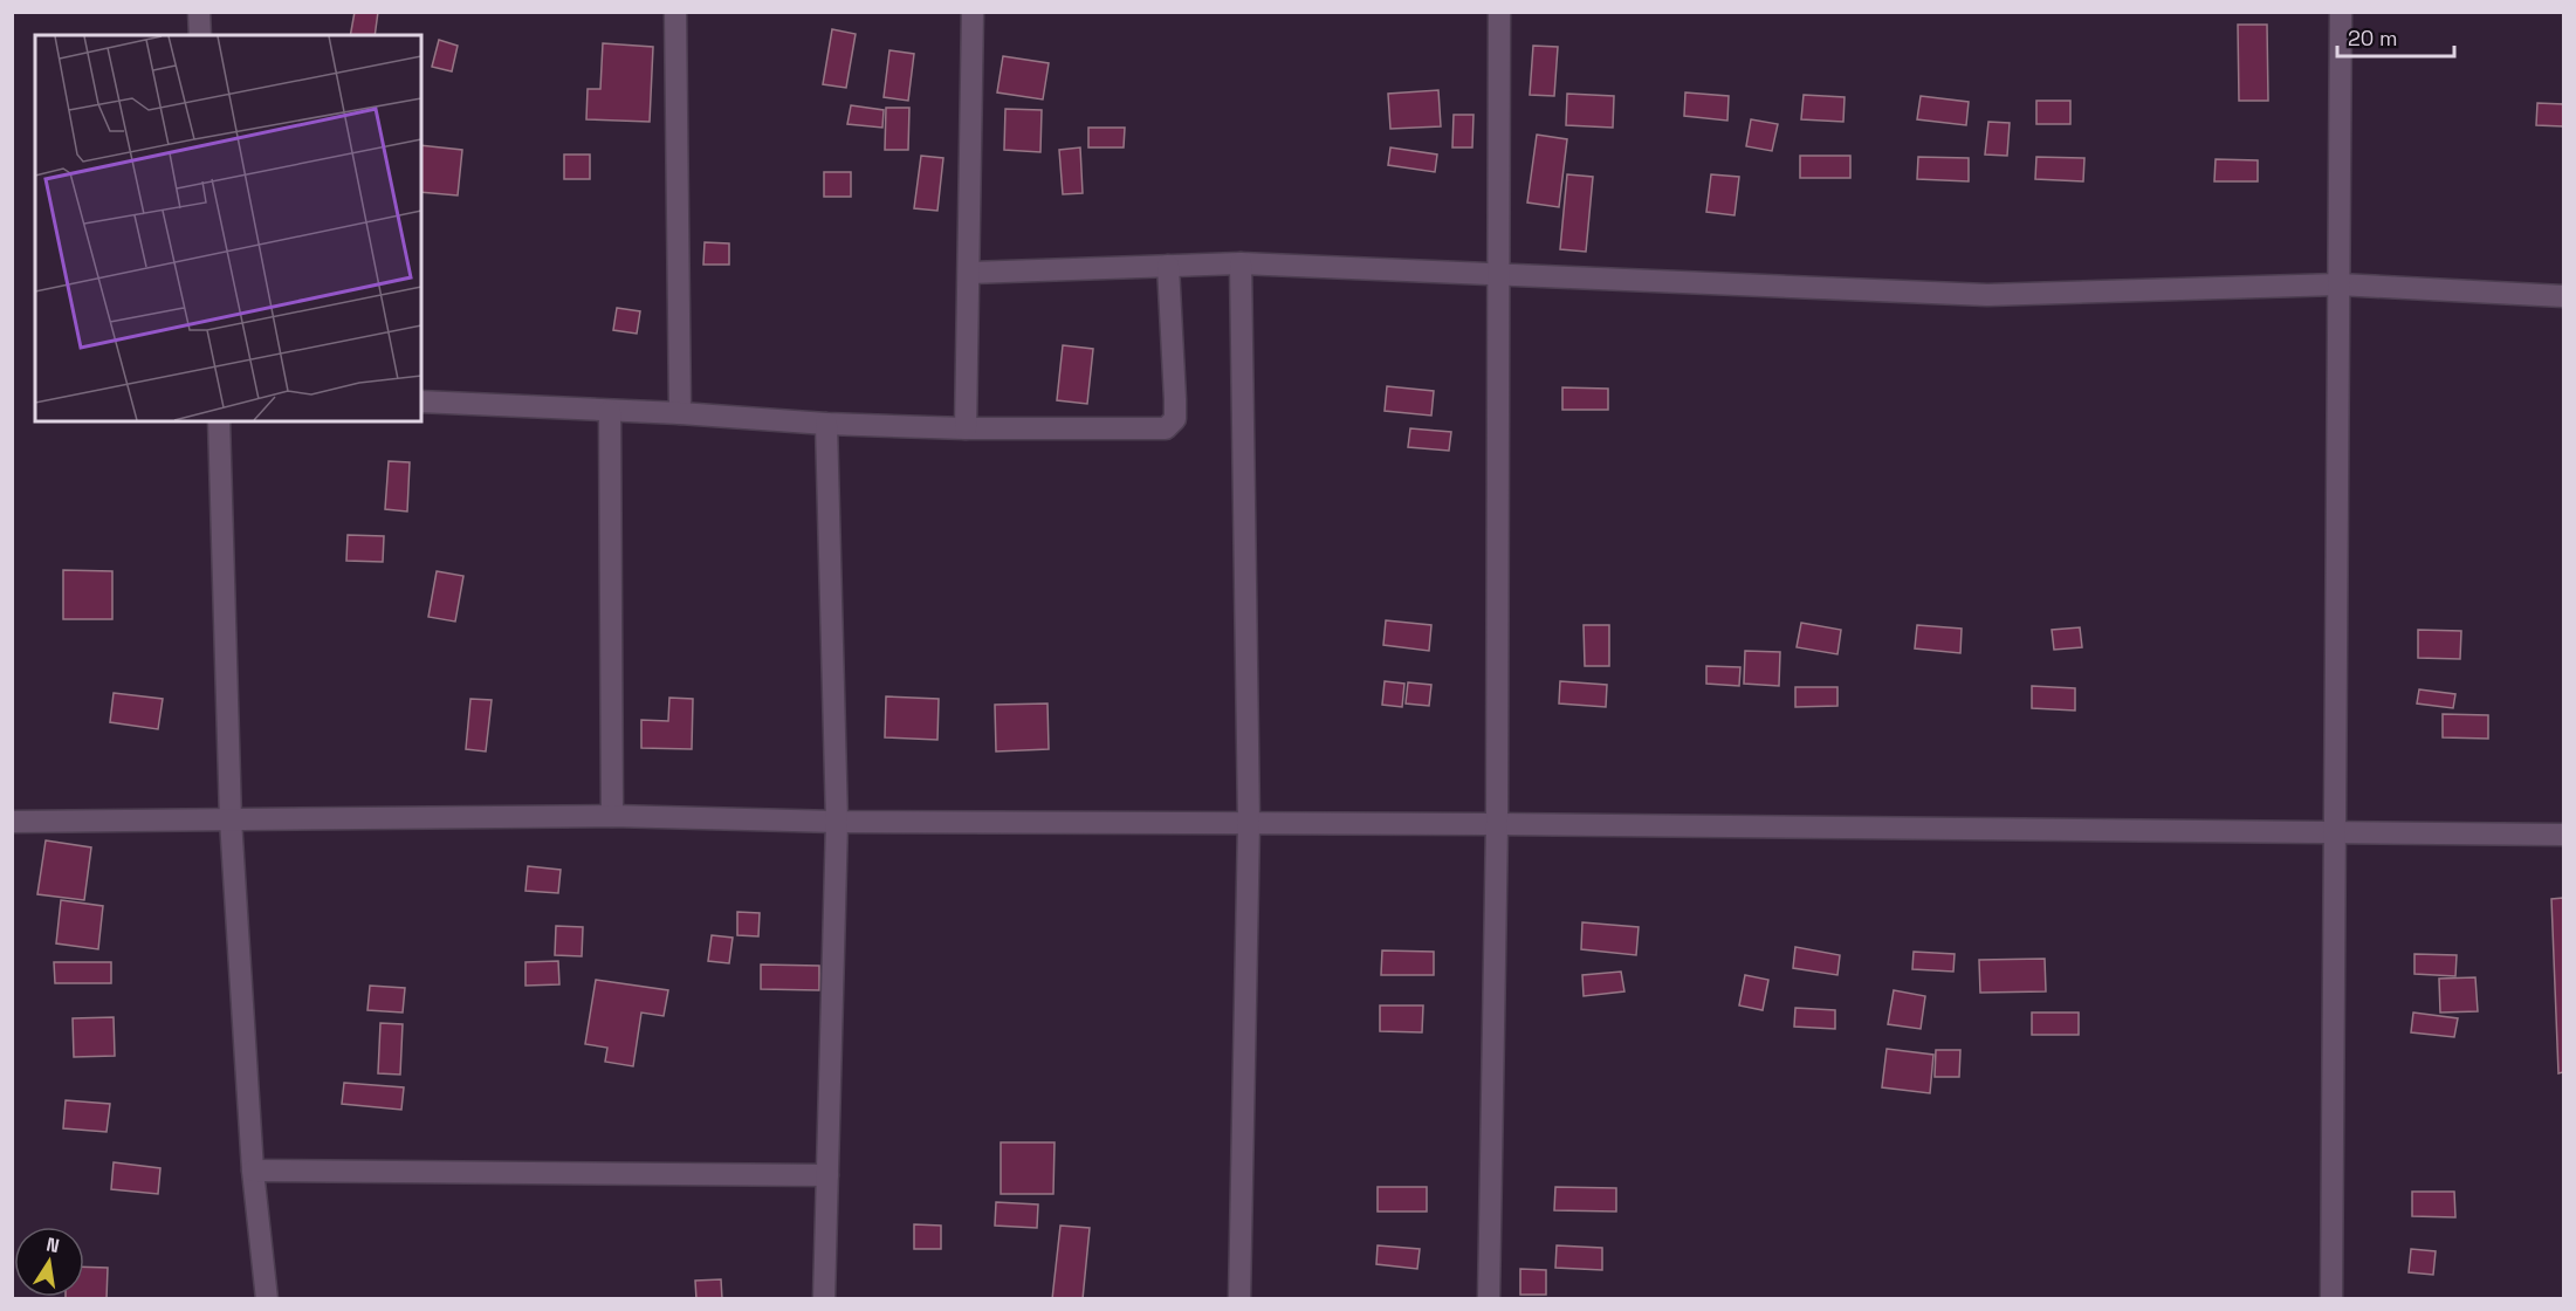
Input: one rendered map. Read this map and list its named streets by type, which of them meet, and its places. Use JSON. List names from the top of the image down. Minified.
{"scale_bar":"20 m","north":"top"}
